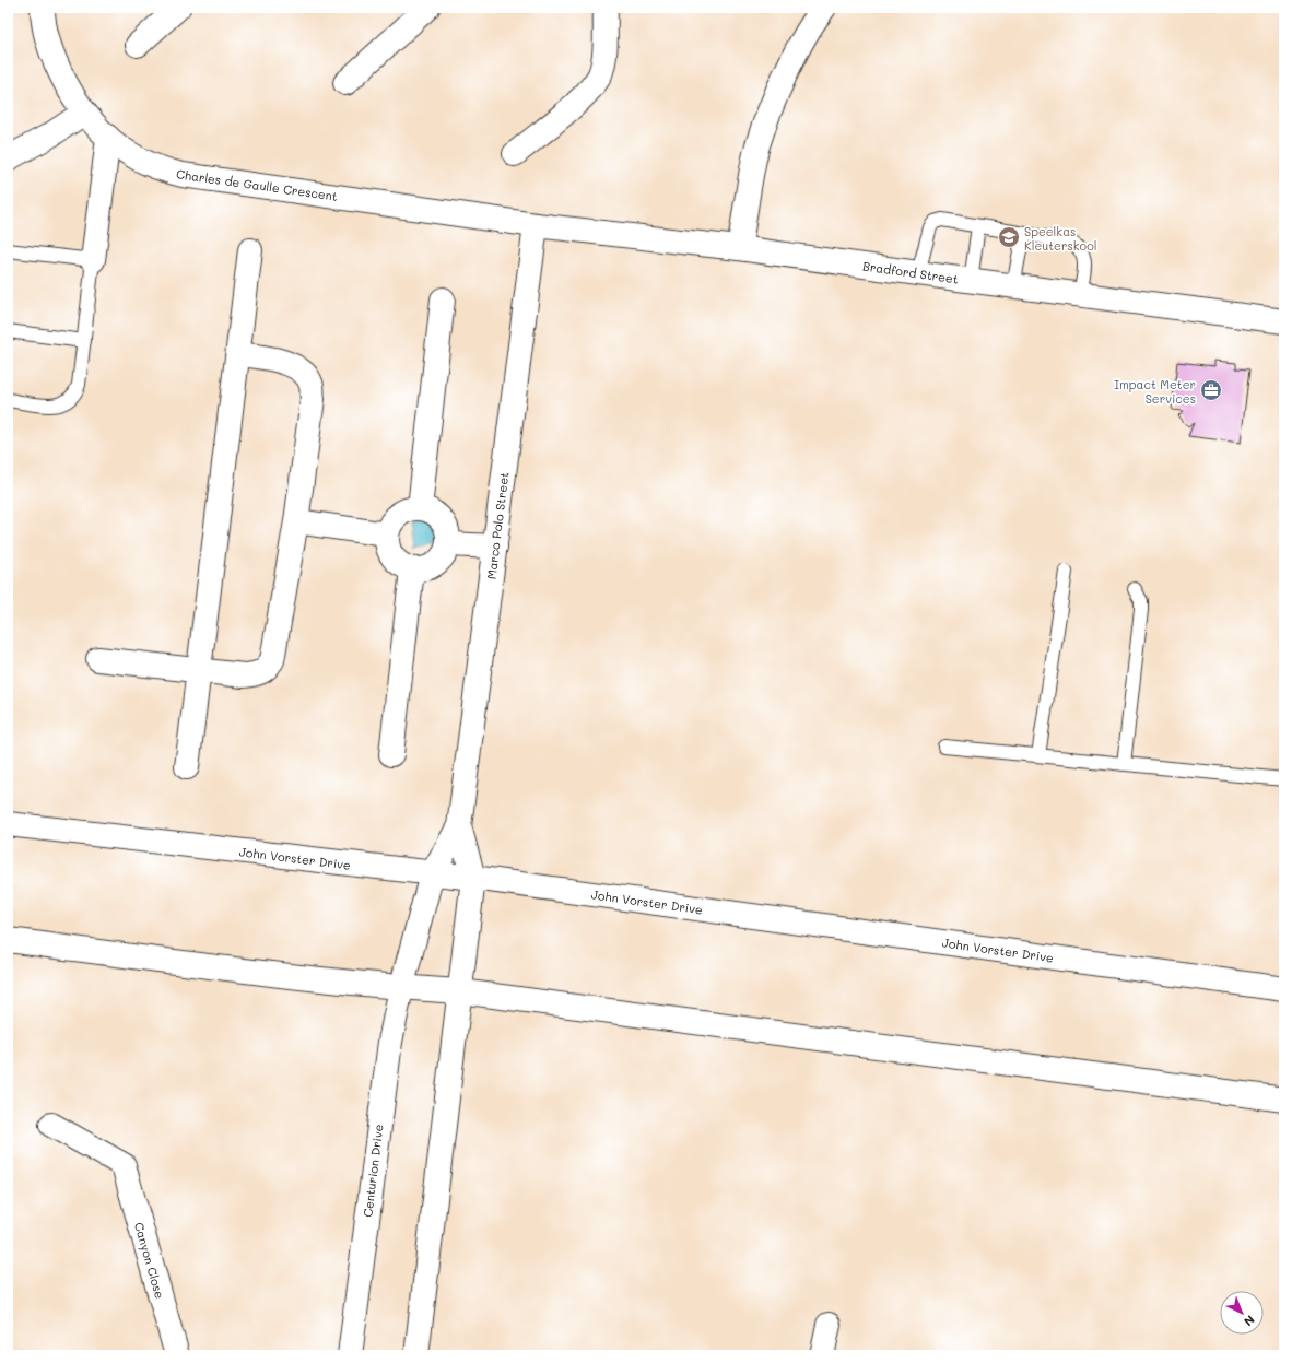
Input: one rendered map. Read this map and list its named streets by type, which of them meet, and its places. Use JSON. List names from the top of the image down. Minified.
{"streets":{"street":["Charles de Gaulle Crescent","Bradford Street","Marco Polo Street","John Vorster Drive","Centurion Drive","Canyon Close"]},"crossings":[["Charles de Gaulle Crescent","Bradford Street"],["Charles de Gaulle Crescent","Marco Polo Street"],["Bradford Street","Marco Polo Street"],["Marco Polo Street","John Vorster Drive"],["Marco Polo Street","Centurion Drive"],["John Vorster Drive","Centurion Drive"]],"places":{"school or university":["Speelkas Kleuterskool"],"office":["Impact Meter Services"]},"north":"bottom right"}
